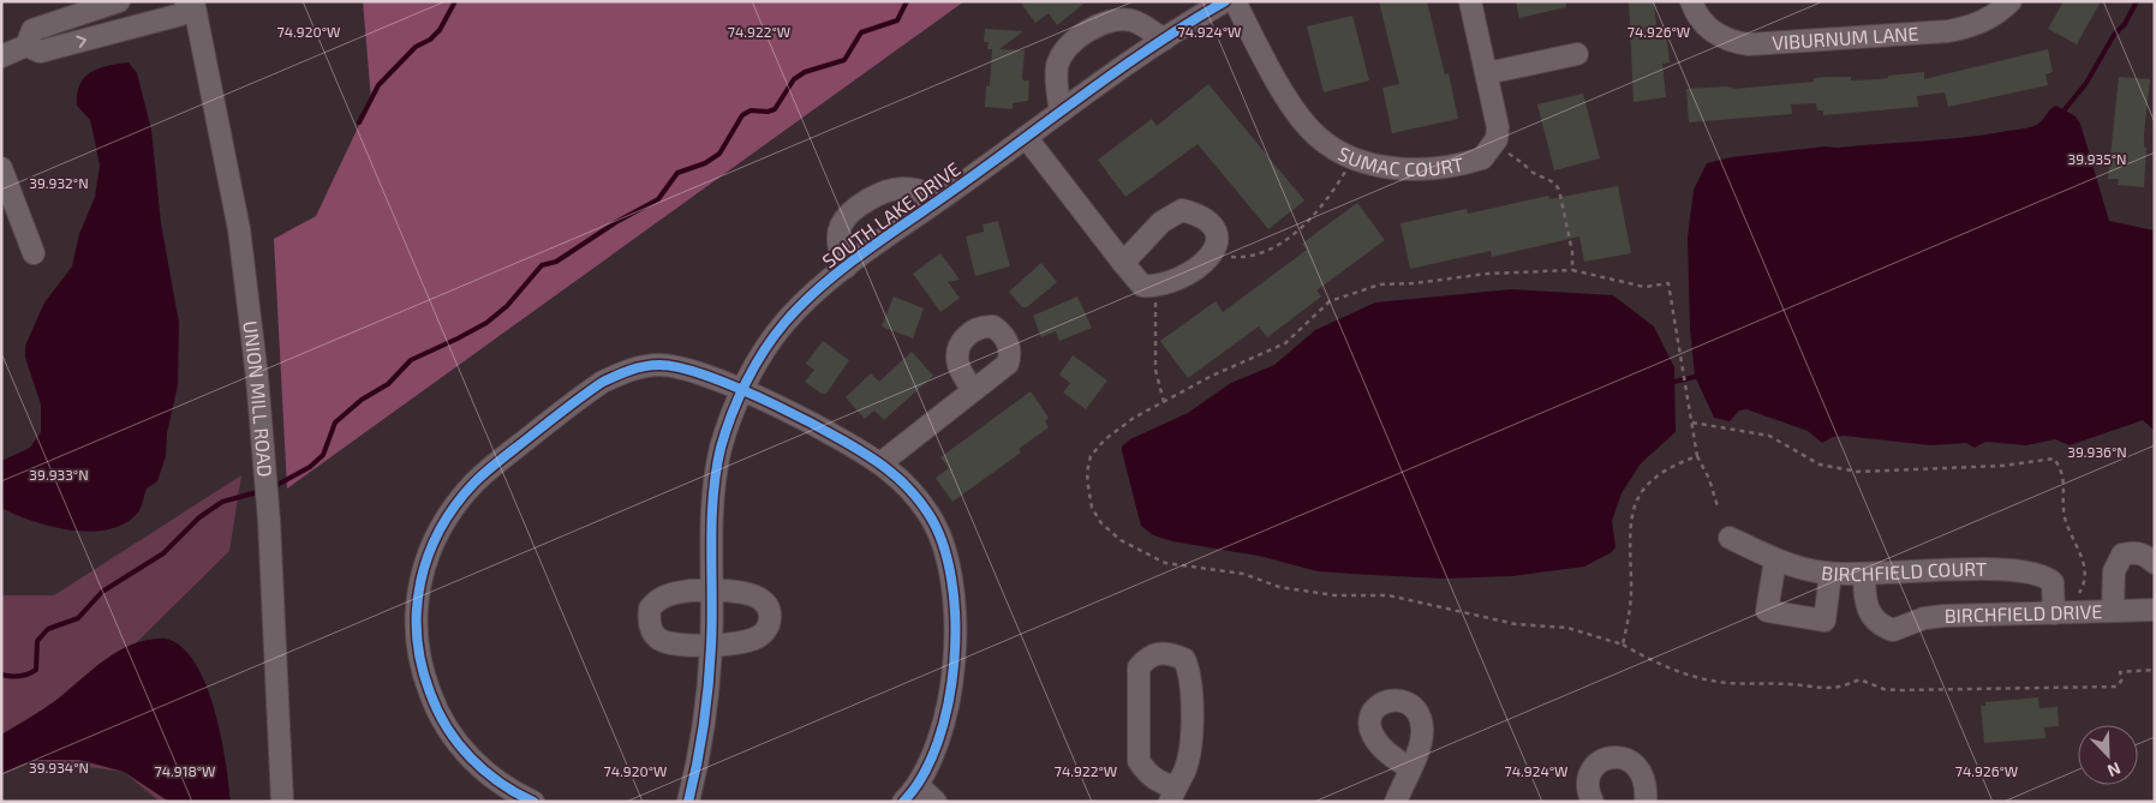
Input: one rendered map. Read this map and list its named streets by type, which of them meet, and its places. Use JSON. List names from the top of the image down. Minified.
{"streets":{"street":["VIBURNUM LANE","SUMAC COURT","SOUTH LAKE DRIVE","UNION MILL ROAD","BIRCHFIELD COURT","BIRCHFIELD DRIVE"]},"crossings":[["BIRCHFIELD COURT","BIRCHFIELD DRIVE"]],"north":"bottom right","coordinates":["74.920°W","74.922°W","74.924°W","74.926°W","39.935°N","39.932°N","39.936°N","39.933°N","39.934°N","74.918°W"]}
